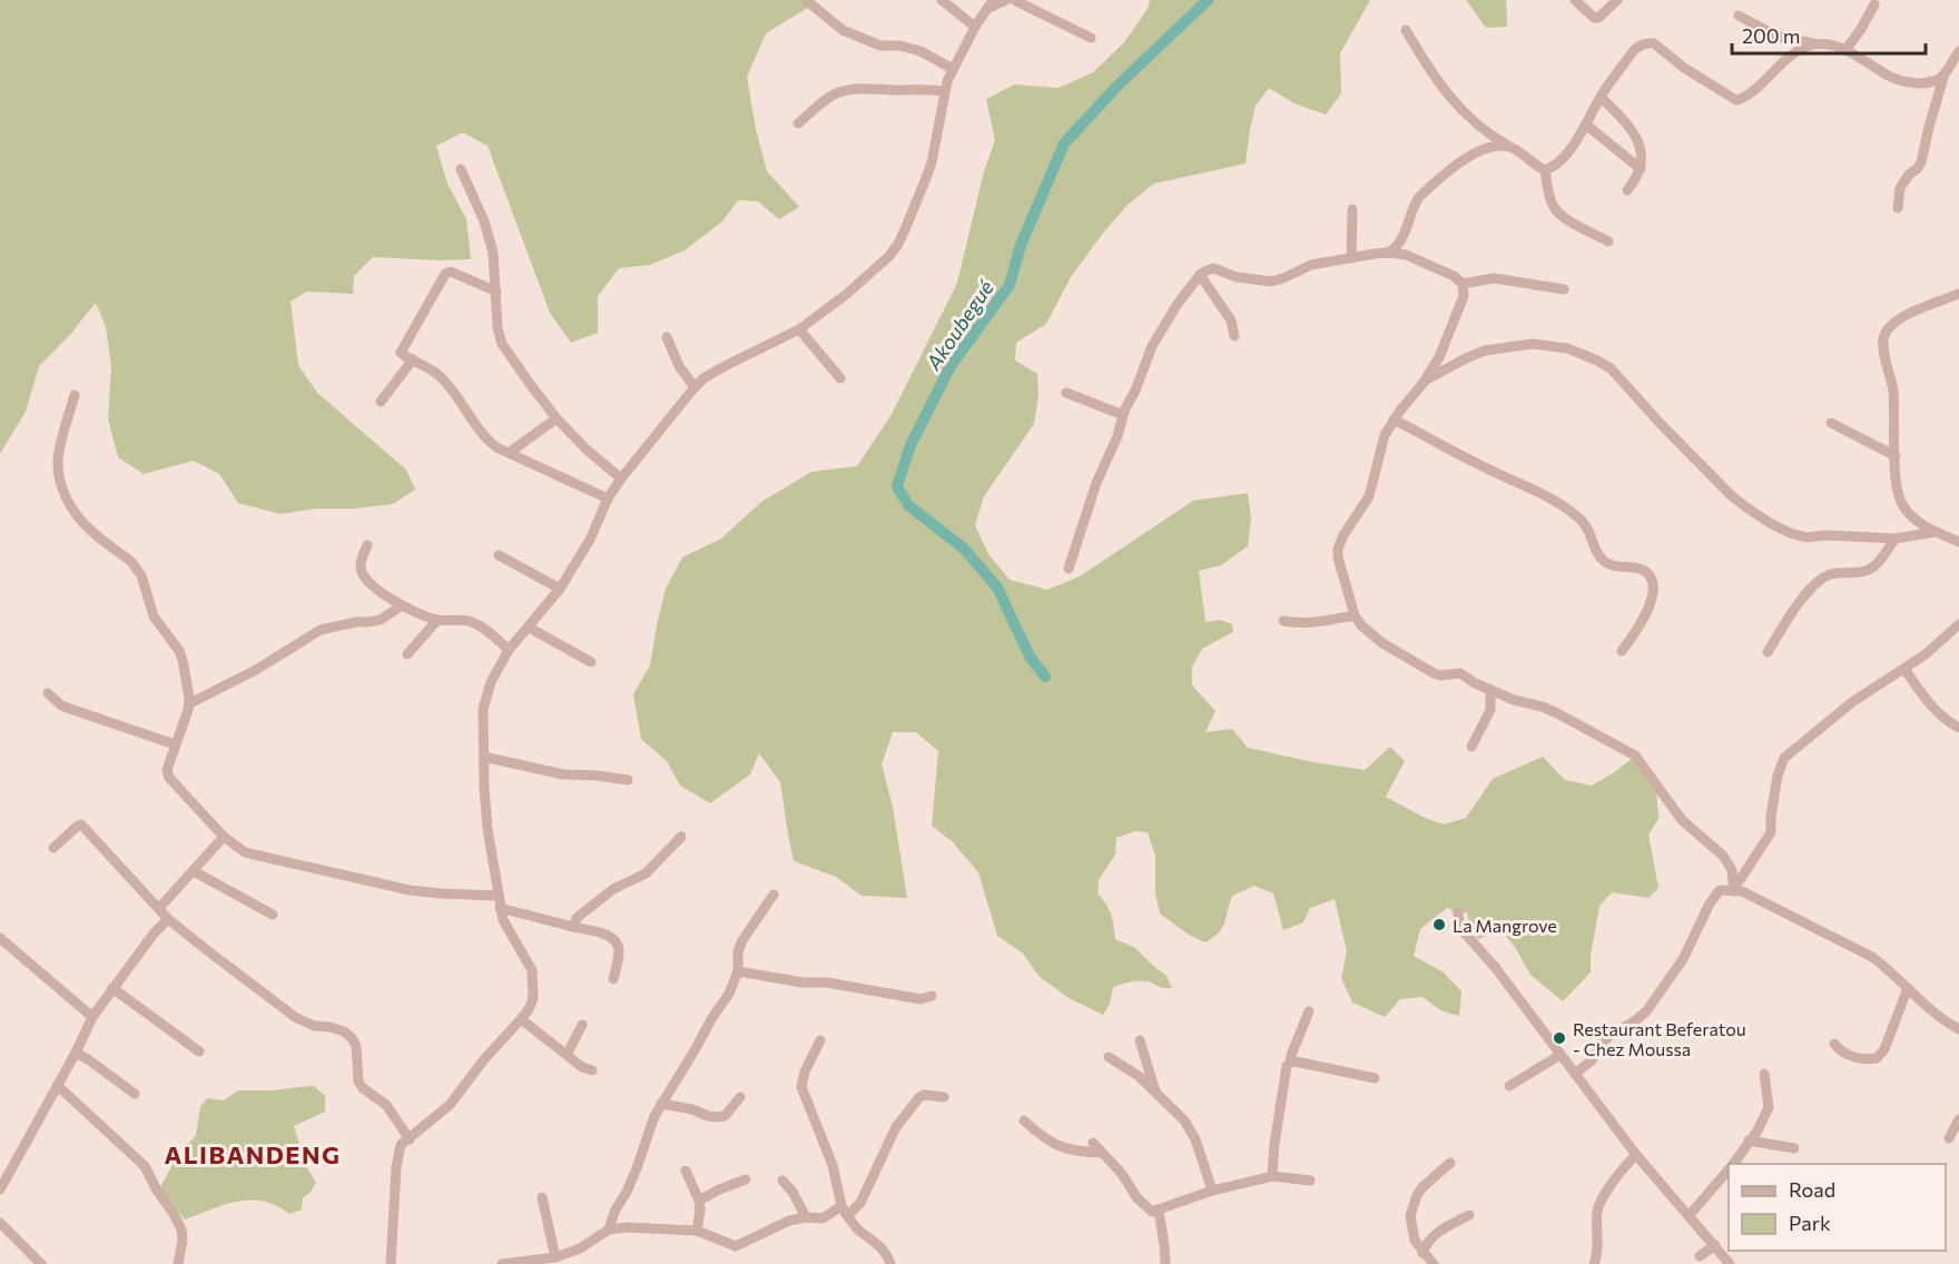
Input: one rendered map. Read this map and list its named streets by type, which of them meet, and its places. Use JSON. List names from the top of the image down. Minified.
{"districts":["ALIBANDENG"],"water":["Akoubegué"],"places":["La Mangrove","Restaurant Beferatou - Chez Moussa"],"legend":["Road","Park"],"scale_bar":"200 m"}
